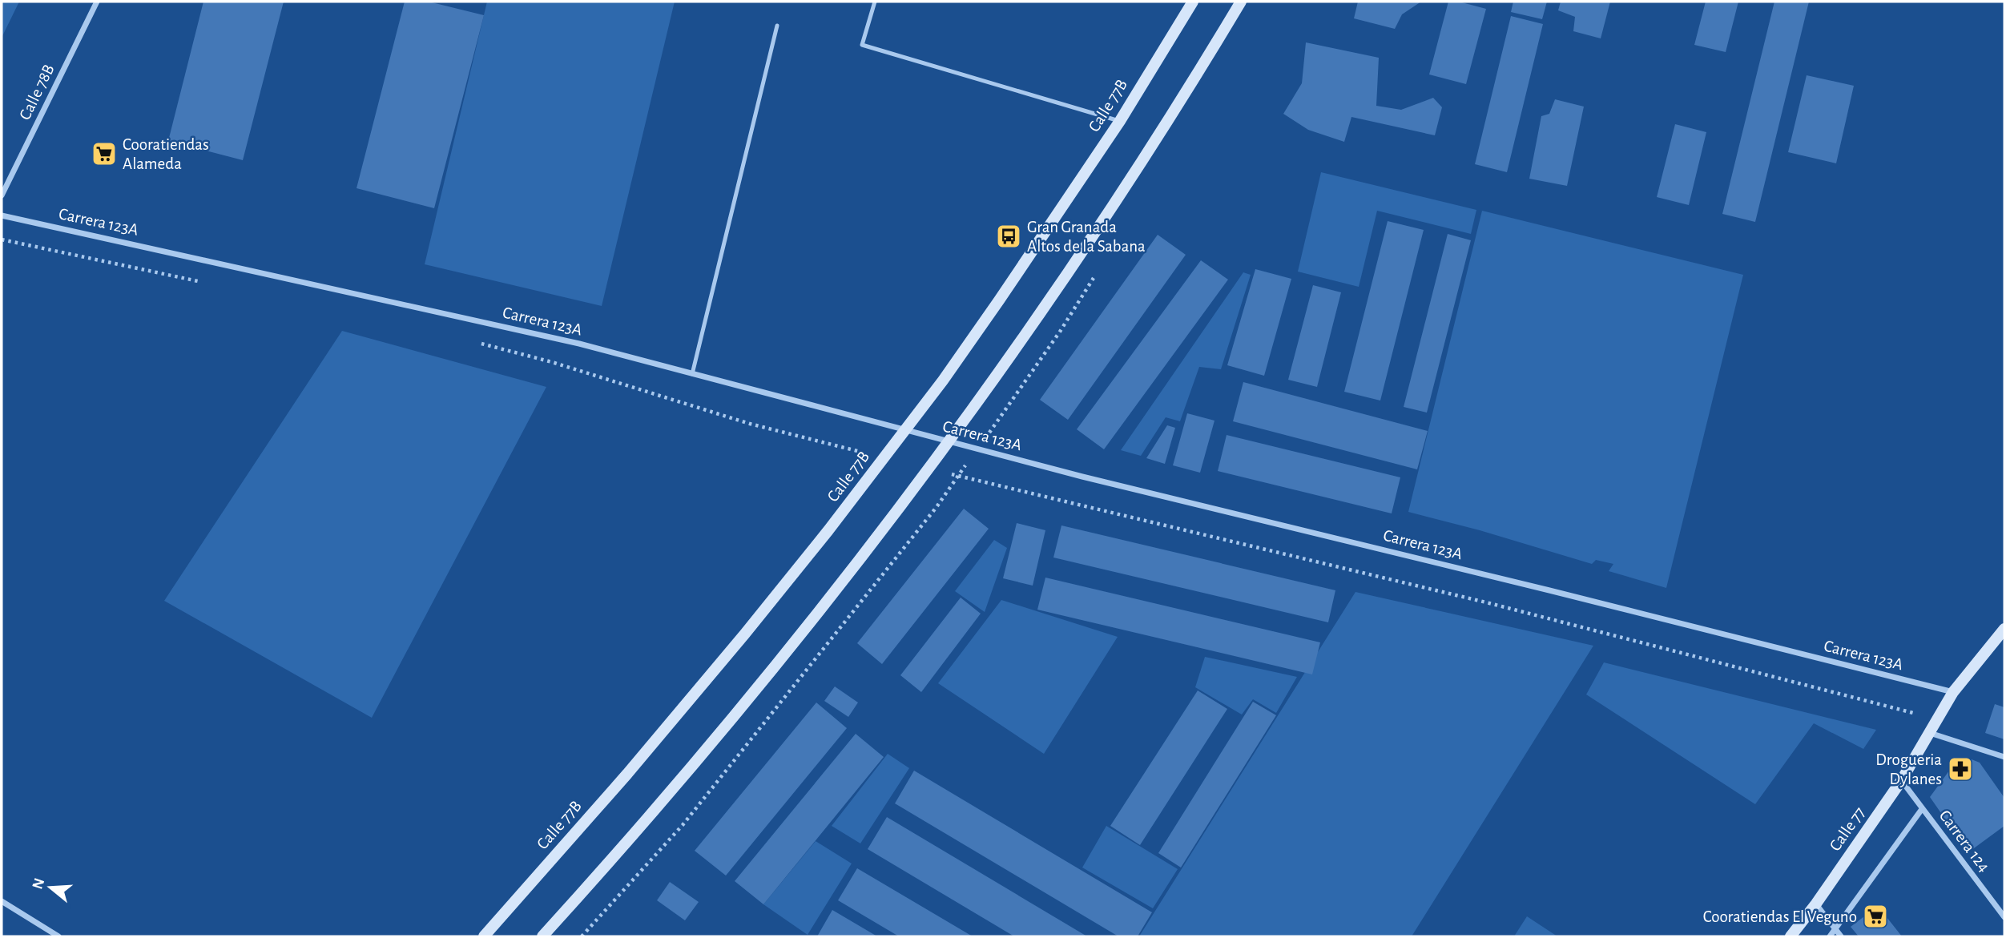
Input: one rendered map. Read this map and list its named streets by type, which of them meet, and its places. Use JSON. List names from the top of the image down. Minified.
{"streets":{"street":["Calle 78B","Calle 77B","Carrera 123A","Calle 77","Carrera 124"]},"crossings":[["Calle 77B","Carrera 123A"],["Carrera 123A","Calle 77"],["Calle 77","Carrera 124"]],"places":{"supermarket":["Cooratiendas Alameda","Cooratiendas El Veguno"],"bus stop":["Gran Granada Altos de la Sabana"],"pharmacy":["Drogueria Dylanes"]},"north":"left"}
